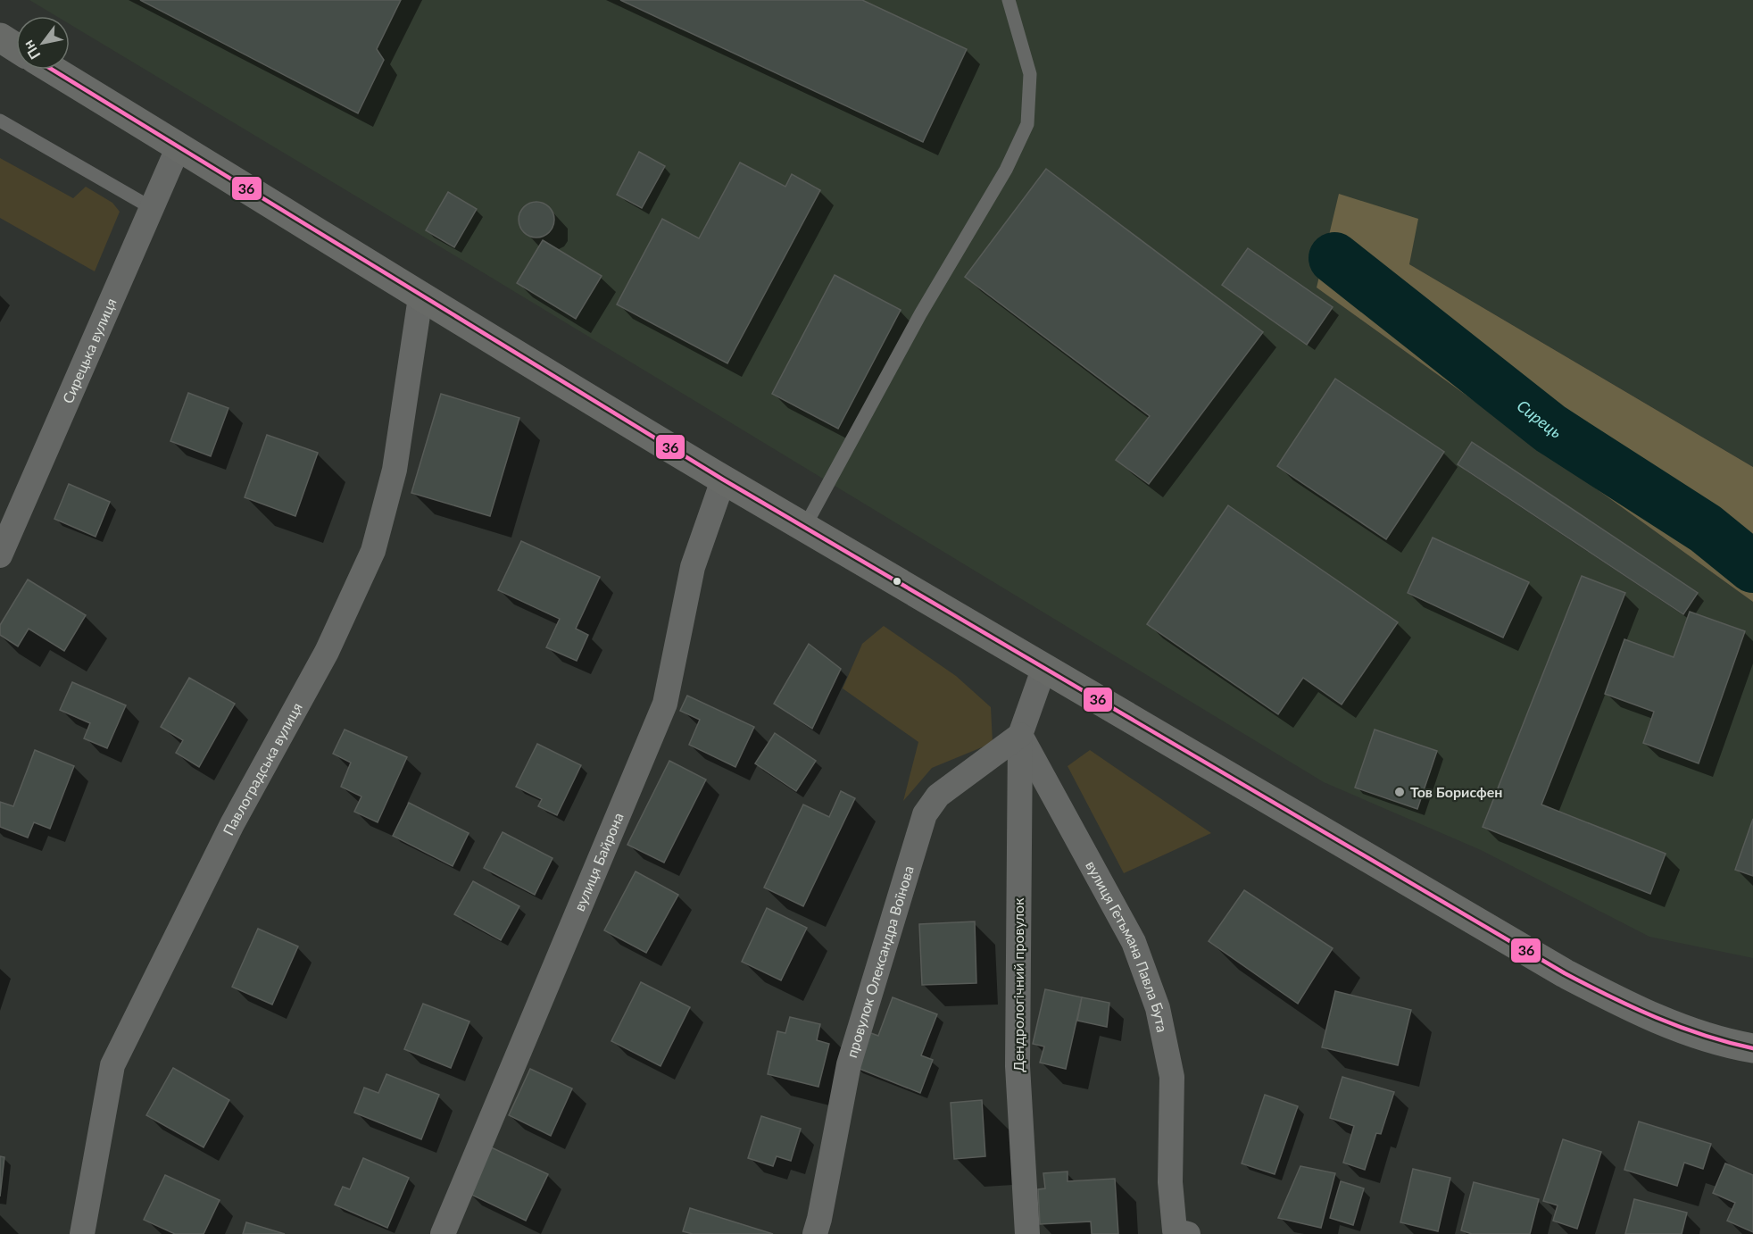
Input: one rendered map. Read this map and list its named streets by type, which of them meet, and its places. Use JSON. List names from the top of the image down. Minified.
{"streets":{"street":["Сирецька вулиця","Павлоградська вулиця","вулиця Байрона","вулиця Гетьмана Павла Бута","провулок Олександра Воїнова","Дендрологічний провулок"]},"crossings":[["вулиця Гетьмана Павла Бута","провулок Олександра Воїнова"],["вулиця Гетьмана Павла Бута","Дендрологічний провулок"],["провулок Олександра Воїнова","Дендрологічний провулок"]],"water":["Сирець"],"places":["Тов Борисфен"],"lines":["transit line 36"],"north":"bottom left"}
